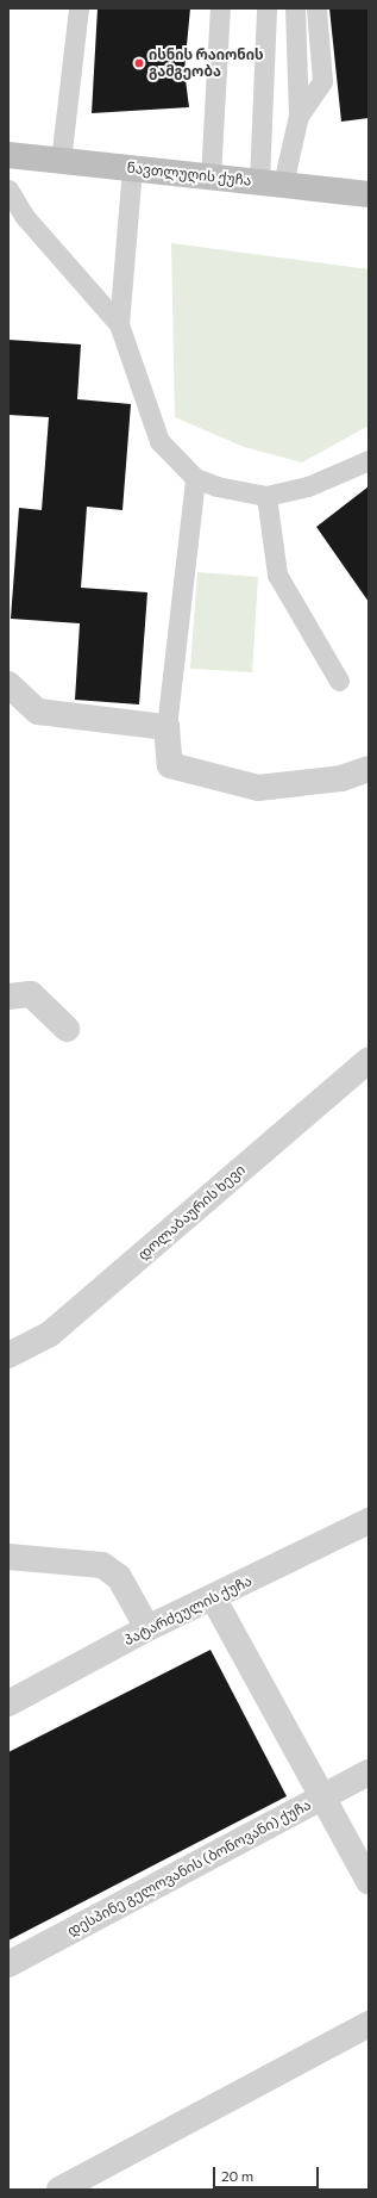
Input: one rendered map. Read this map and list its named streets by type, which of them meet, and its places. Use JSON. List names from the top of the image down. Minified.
{"streets":{"main road":["ნავთლუღის ქუჩა"],"street":["დოლაბაურის ხევი","პატარძეულის ქუჩა","დესპინე გელოვანის (ბონოვანი) ქუჩა"]},"places":["ისნის რაიონის გამგეობა"],"scale_bar":"20 m"}
